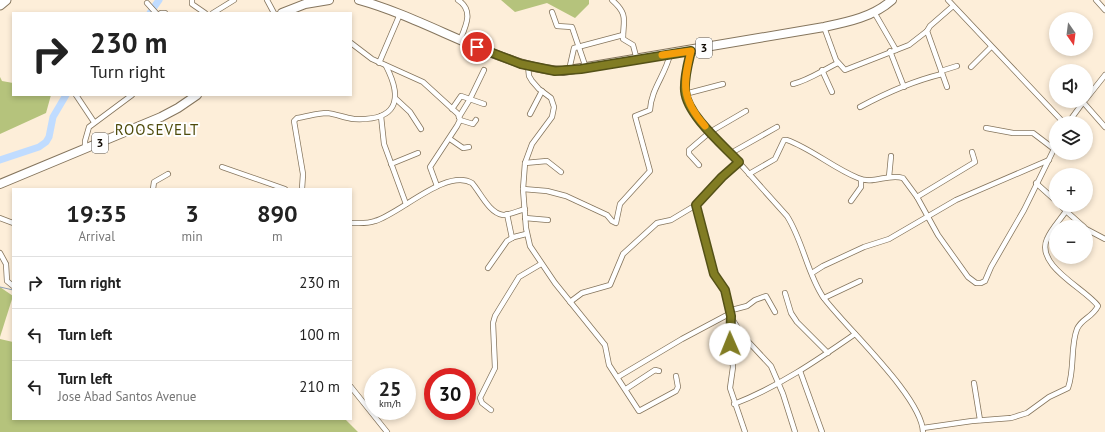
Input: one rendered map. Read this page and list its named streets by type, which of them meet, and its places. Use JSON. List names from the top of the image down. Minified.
{"streets":{"highway":["3"]},"districts":["ROOSEVELT"],"north":"bottom","page":{"map_buttons":["+","−"],"turn":["230 m","Turn right"],"eta":["19:35","Arrival","3","min","890","m"],"list":[{"name":"Turn right","value":"230 m"},{"name":"Turn left","value":"100 m"},{"name":"Turn left","note":"Jose Abad Santos Avenue","value":"210 m"}],"speed":"25 km/h","limit":"30"}}
